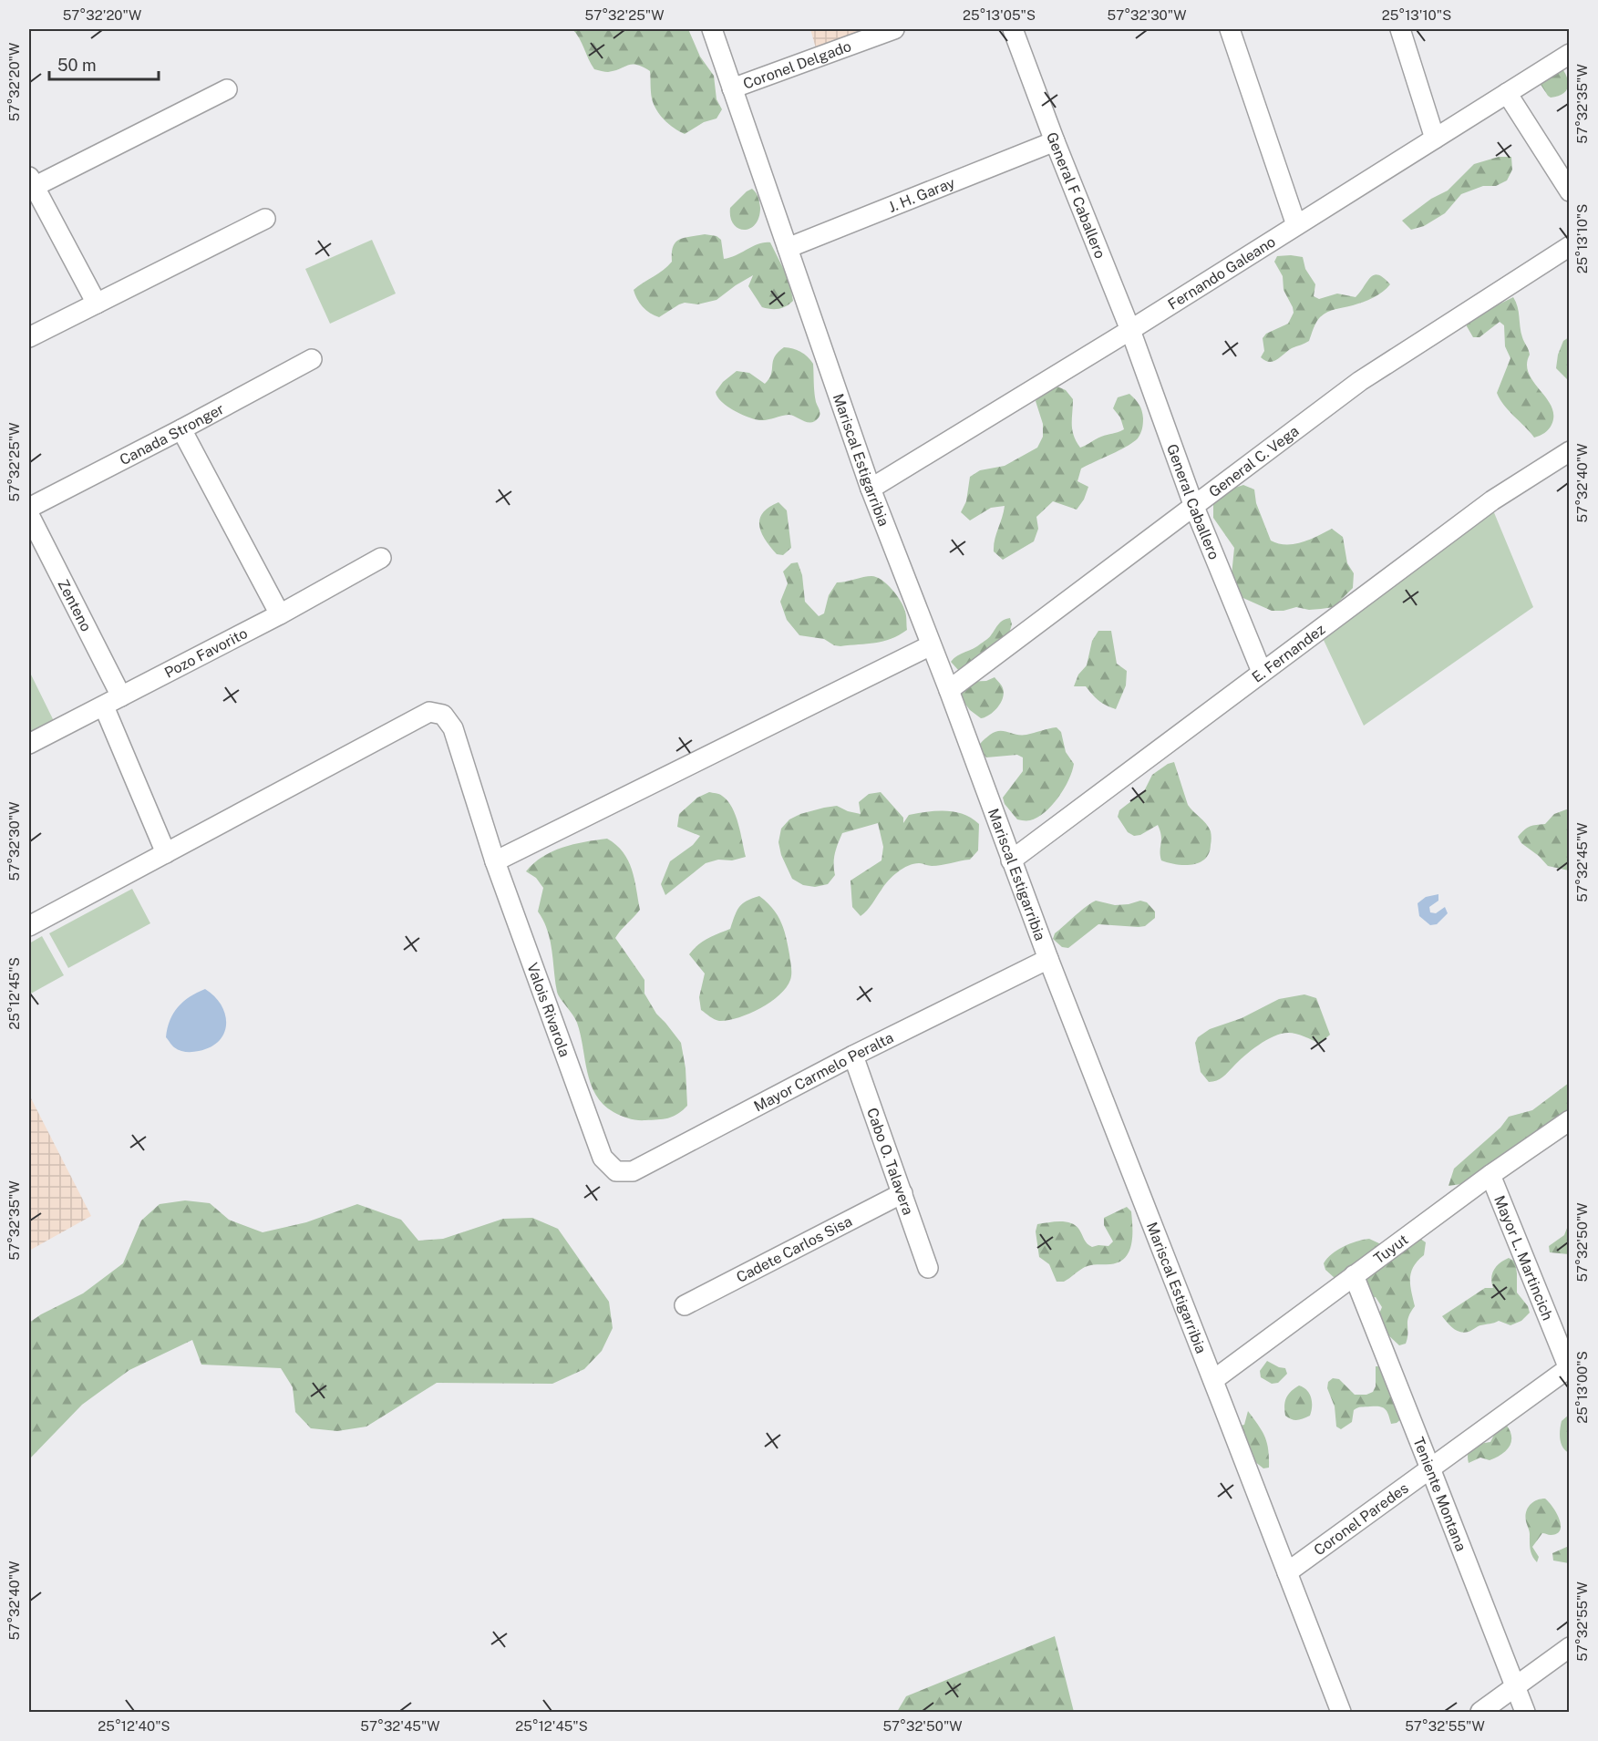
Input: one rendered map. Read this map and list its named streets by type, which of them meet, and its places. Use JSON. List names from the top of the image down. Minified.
{"streets":{"street":["Coronel Delgado","J. H. Garay","General F Caballero","Fernando Galeano","Canada Stronger","Mariscal Estigarribia","General C. Vega","General Caballero","Zenteno","Pozo Favorito","E. Fernandez","Valois Rivarola","Mayor Carmelo Peralta","Cabo O. Talavera","Tuyut","Cadete Carlos Sisa","Mayor L. Martincich","Teniente Montana","Coronel Paredes"]},"crossings":[["Coronel Delgado","Mariscal Estigarribia"],["J. H. Garay","General F Caballero"],["J. H. Garay","Mariscal Estigarribia"],["General F Caballero","Fernando Galeano"],["General F Caballero","General Caballero"],["Fernando Galeano","Mariscal Estigarribia"],["Fernando Galeano","General Caballero"],["Mariscal Estigarribia","General C. Vega"],["Mariscal Estigarribia","E. Fernandez"],["Mariscal Estigarribia","Mayor Carmelo Peralta"],["Mariscal Estigarribia","Tuyut"],["Mariscal Estigarribia","Coronel Paredes"],["General C. Vega","General Caballero"],["General Caballero","E. Fernandez"],["Zenteno","Pozo Favorito"],["Valois Rivarola","Mayor Carmelo Peralta"],["Mayor Carmelo Peralta","Cabo O. Talavera"],["Cabo O. Talavera","Cadete Carlos Sisa"],["Tuyut","Mayor L. Martincich"],["Tuyut","Teniente Montana"],["Mayor L. Martincich","Coronel Paredes"],["Teniente Montana","Coronel Paredes"]],"scale_bar":"50 m","coordinates":["57°32'20\"W","57°32'25\"W","25°13'05\"S","57°32'30\"W","25°13'10\"S","57°32'35\"W","57°32'40\"W","57°32'45\"W","25°12'45\"S","57°32'50\"W","25°13'00\"S","57°32'55\"W","25°12'40\"S"]}
